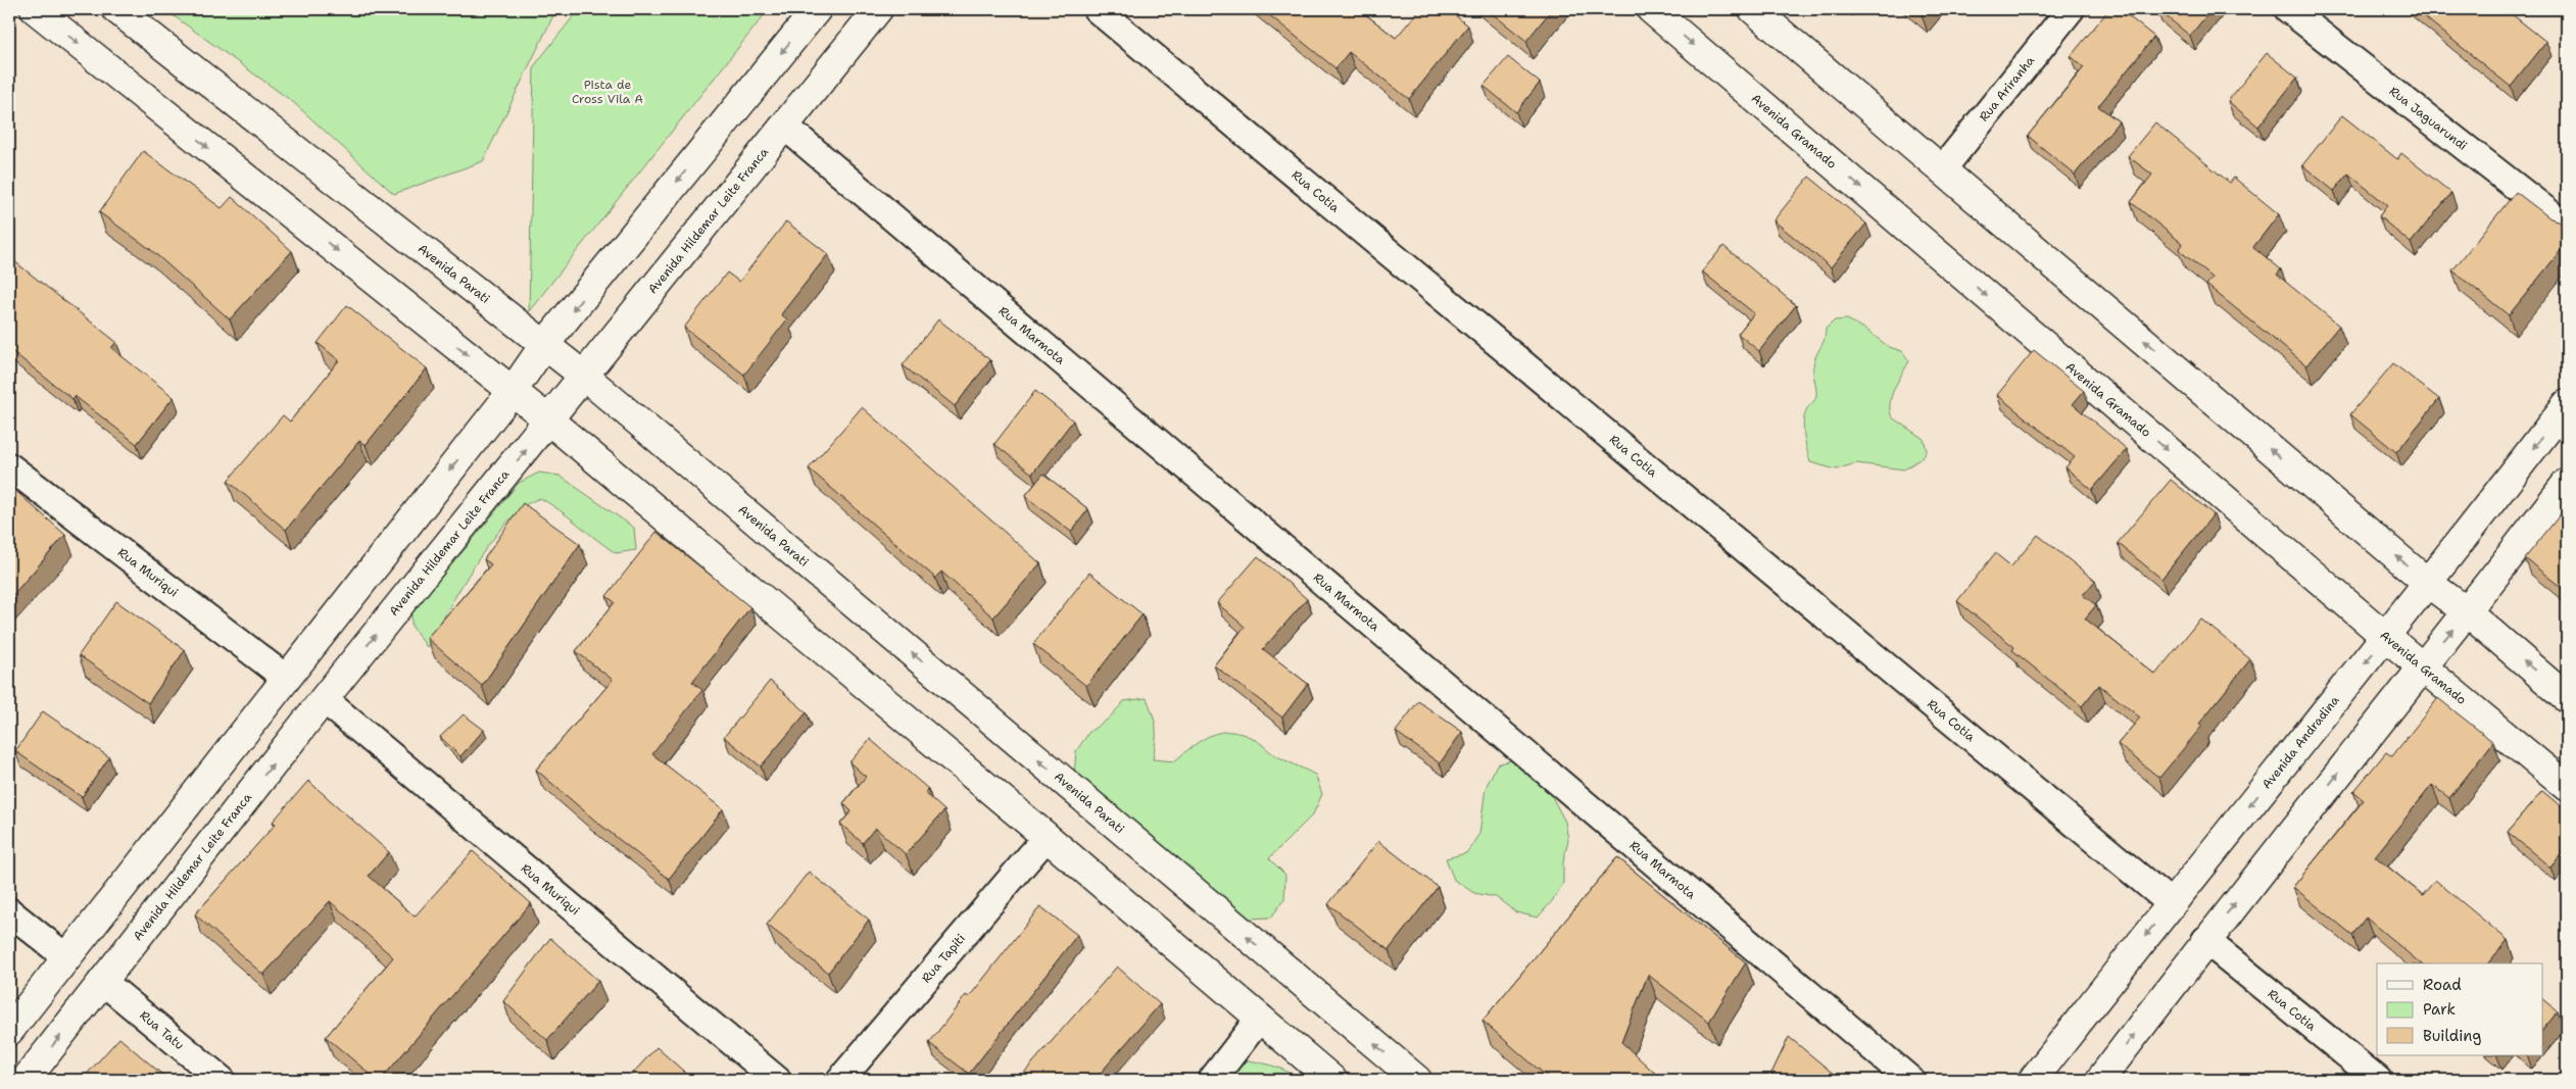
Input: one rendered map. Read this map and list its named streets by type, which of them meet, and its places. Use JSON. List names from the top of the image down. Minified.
{"streets":{"street":["Rua Ariranha","Rua Jaguarundi","Avenida Gramado","Rua Cotia","Avenida Hildemar Leite Franca","Avenida Parati","Rua Marmota","Rua Muriqui","Avenida Andradina","Rua Tapiti","Rua Tatu"]},"crossings":[["Avenida Gramado","Avenida Andradina"],["Rua Cotia","Avenida Andradina"],["Avenida Hildemar Leite Franca","Avenida Parati"],["Avenida Hildemar Leite Franca","Rua Marmota"],["Avenida Hildemar Leite Franca","Rua Muriqui"],["Avenida Hildemar Leite Franca","Rua Tatu"]],"parks":["Pista de Cross Vila A"],"legend":["Road","Park","Building"]}
